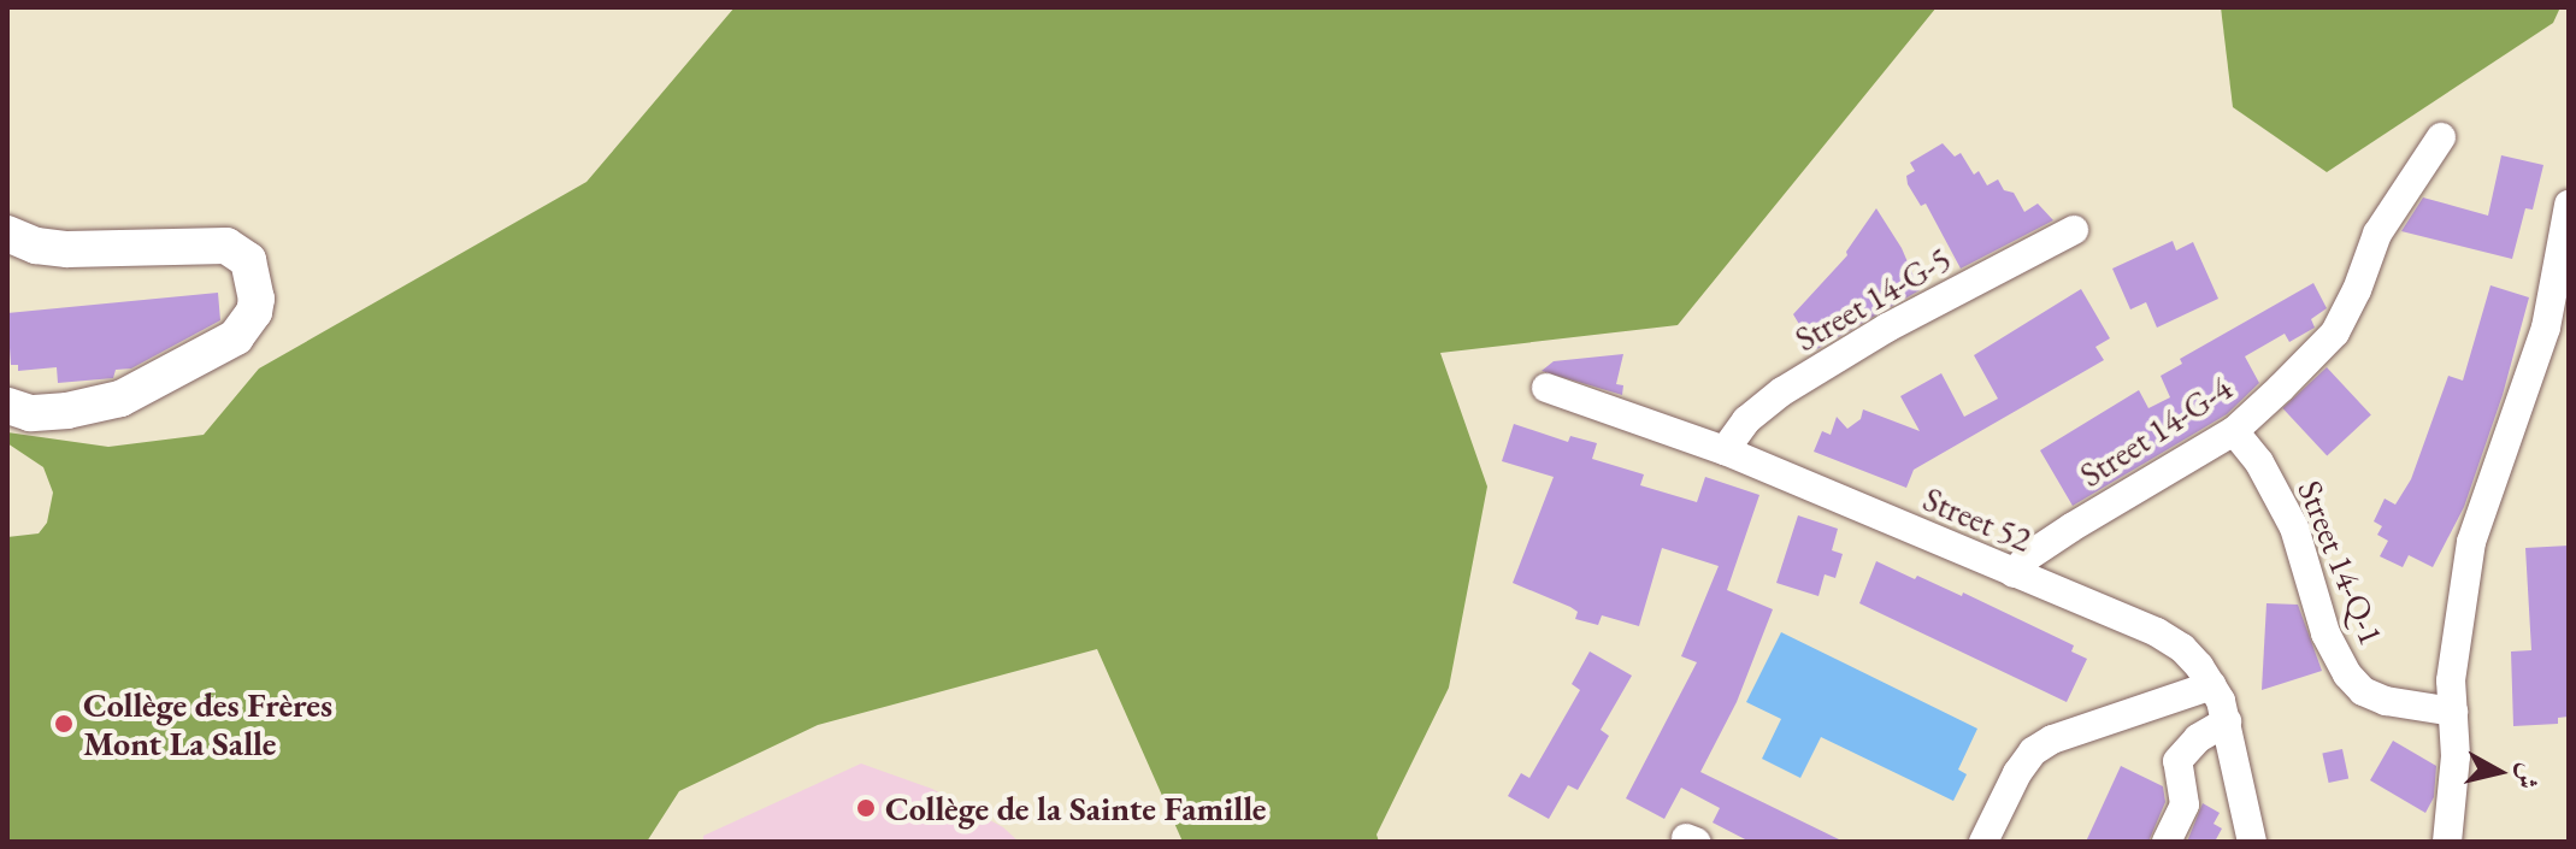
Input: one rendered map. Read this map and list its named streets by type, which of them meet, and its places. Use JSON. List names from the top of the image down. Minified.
{"streets":{"street":["Street 14-G-5","Street 14-G-4","Street 52","Street 14-Q-1"]},"crossings":[["Street 14-G-5","Street 52"],["Street 14-G-4","Street 52"],["Street 14-G-4","Street 14-Q-1"]],"places":["Collège des Frères Mont La Salle","Collège de la Sainte Famille"],"north":"right"}
